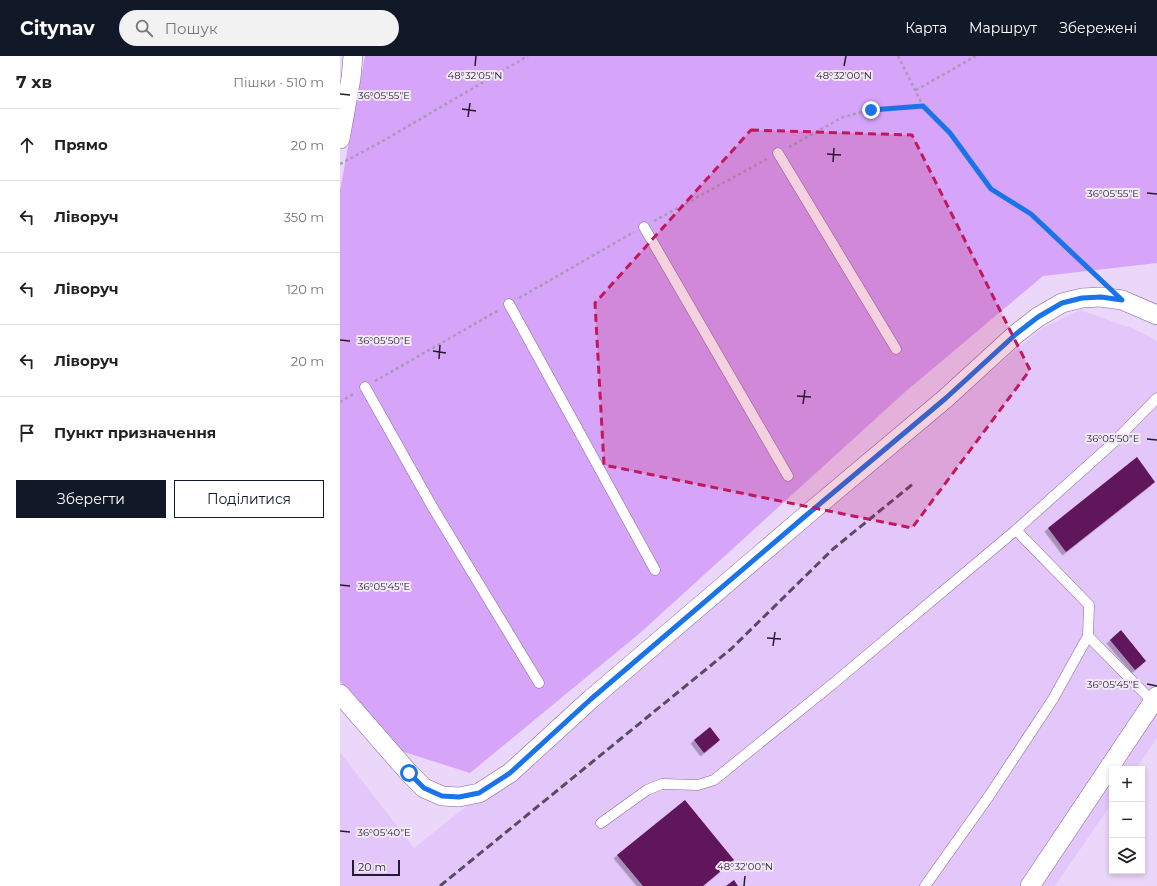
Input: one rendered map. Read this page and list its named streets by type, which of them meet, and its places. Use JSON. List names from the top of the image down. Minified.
{"scale_bar":"20 m","page":{"header":"Citynav","search":"Пошук","nav":["Карта","Маршрут","Збережені"],"heading":["7 хв","Пішки · 510 m"],"list":[["Прямо","20 m"],["Ліворуч","350 m"],["Ліворуч","120 m"],["Ліворуч","20 m"],"Пункт призначення"],"buttons":["Зберегти","Поділитися"],"map_buttons":["+","−"],"scale":"20 m"},"coordinates":["48°32'05\"N","48°32'00\"N","36°05'55\"E","36°05'50\"E","36°05'45\"E","36°05'40\"E"]}
